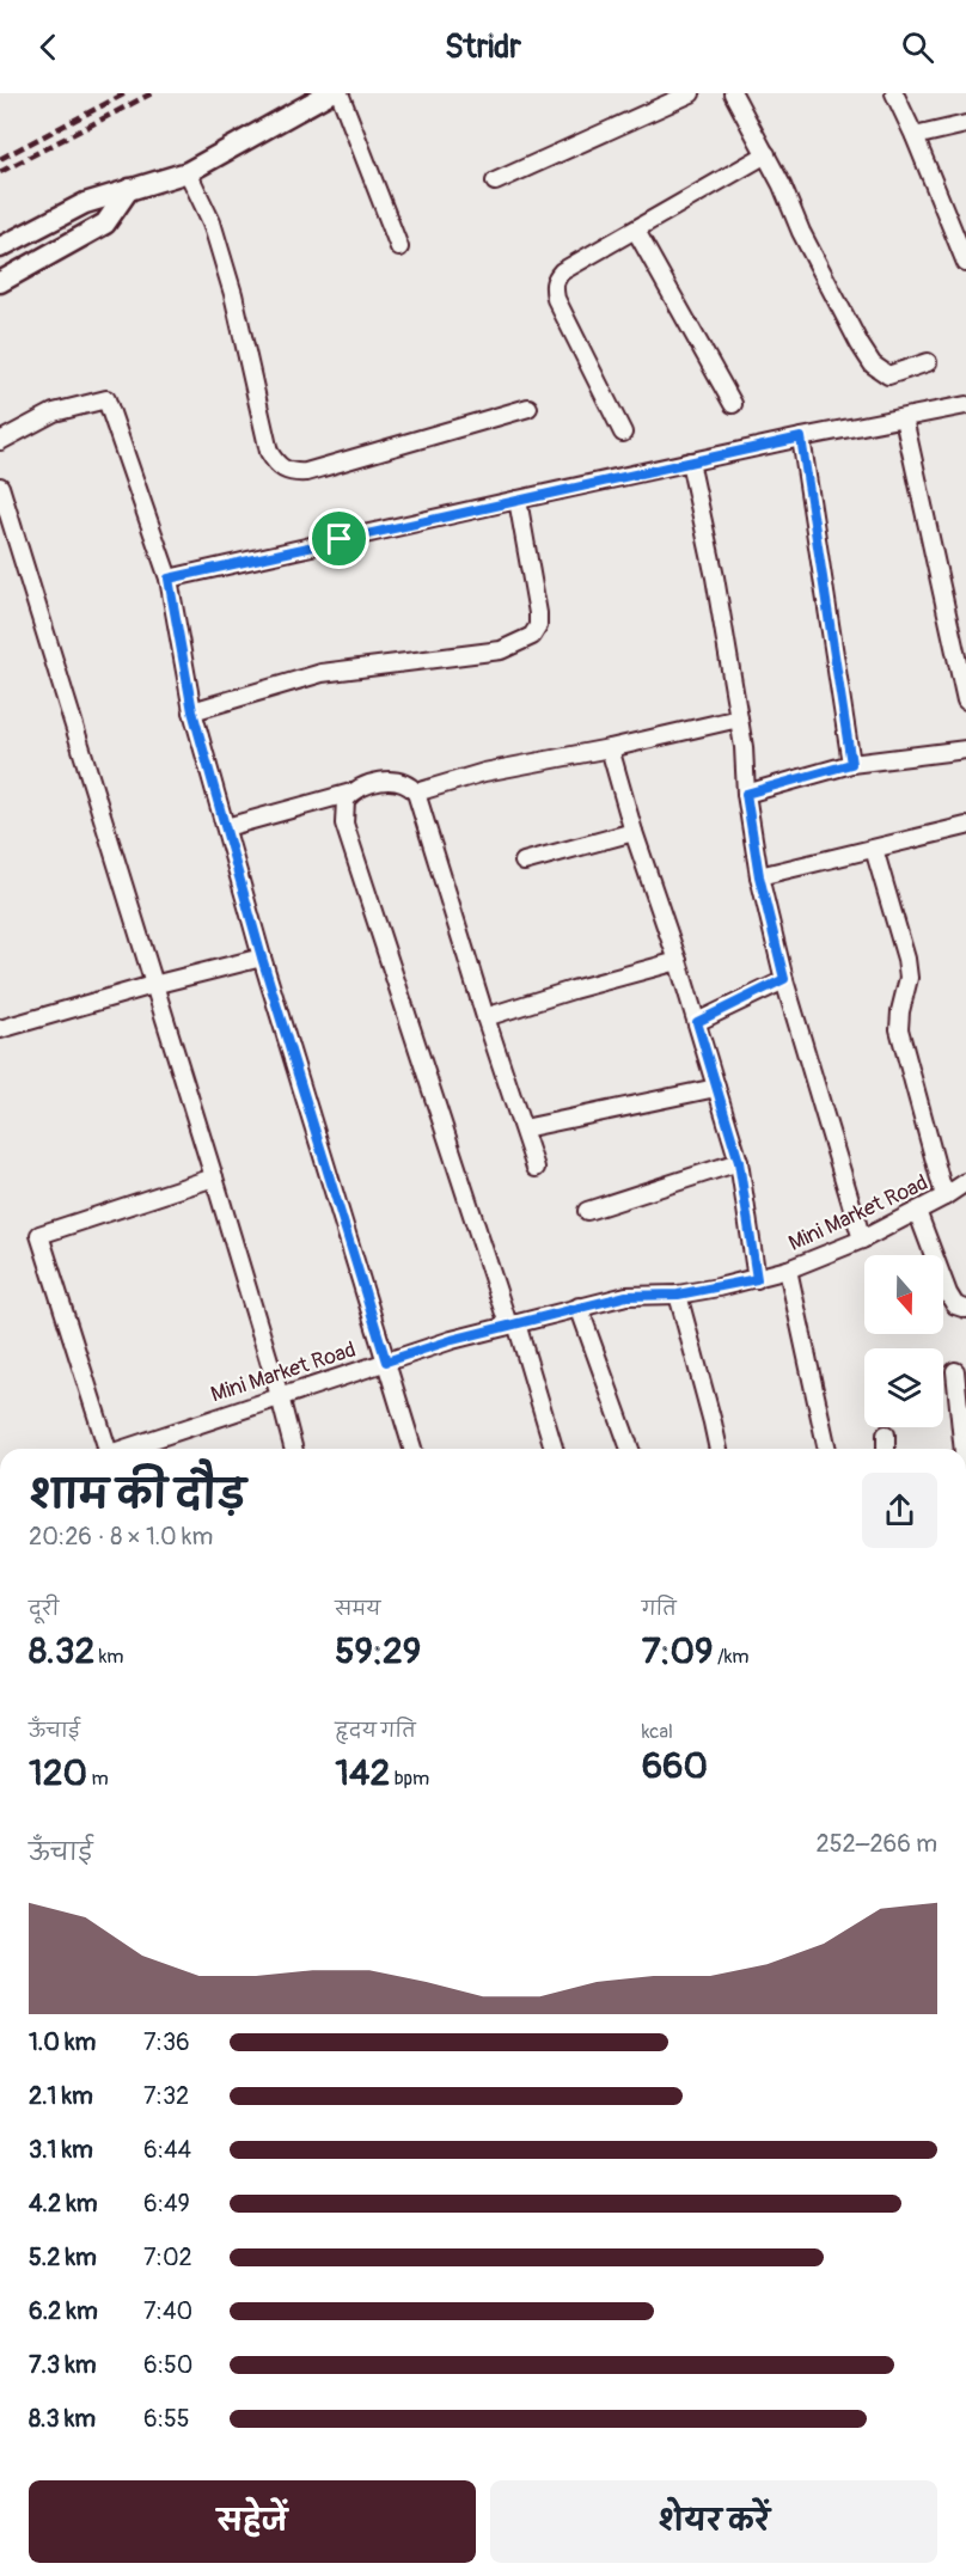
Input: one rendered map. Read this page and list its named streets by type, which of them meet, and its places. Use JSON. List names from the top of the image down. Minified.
{"streets":{"street":["Mini Market Road"]},"north":"bottom","page":{"header":"Stridr","heading":["शाम की दौड़","20:26 · 8 × 1.0 km"],"stats":[["दूरी","8.32 km"],["समय","59:29"],["गति","7:09 /km"],["ऊँचाई","120 m"],["हृदय गति","142 bpm"],["kcal","660"]],"chart":["ऊँचाई","252–266 m"],"list":[{"name":"1.0 km","note":"7:36"},{"name":"2.1 km","note":"7:32"},{"name":"3.1 km","note":"6:44"},{"name":"4.2 km","note":"6:49"},{"name":"5.2 km","note":"7:02"},{"name":"6.2 km","note":"7:40"},{"name":"7.3 km","note":"6:50"},{"name":"8.3 km","note":"6:55"}],"buttons":["सहेजें","शेयर करें"]}}
